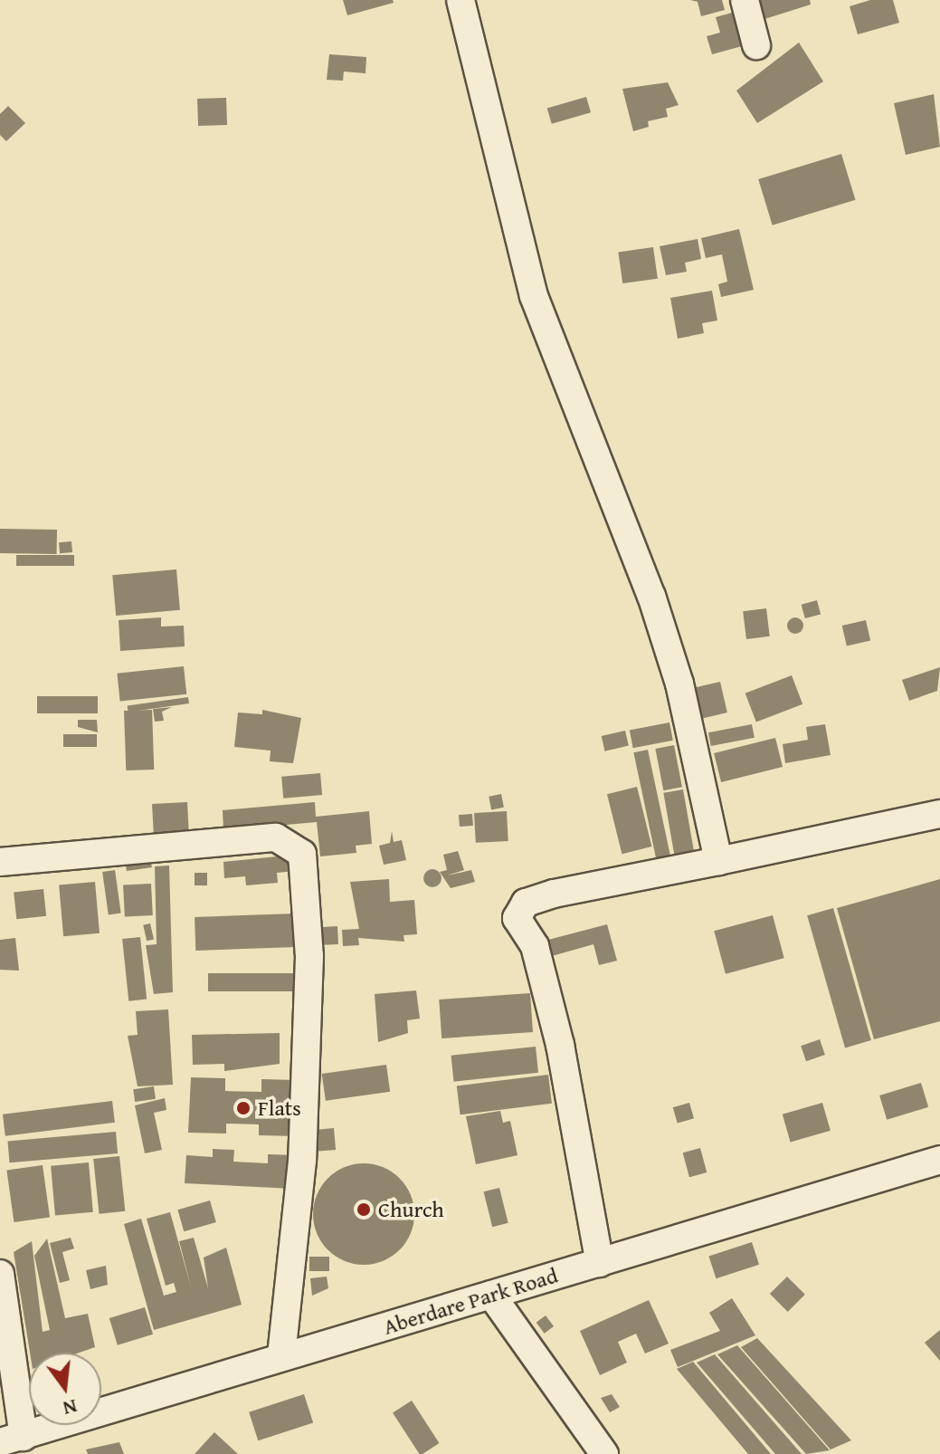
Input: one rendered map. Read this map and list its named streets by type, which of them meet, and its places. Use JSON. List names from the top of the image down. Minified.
{"streets":{"street":["Aberdare Park Road"]},"places":["Flats","Church"],"north":"bottom"}
